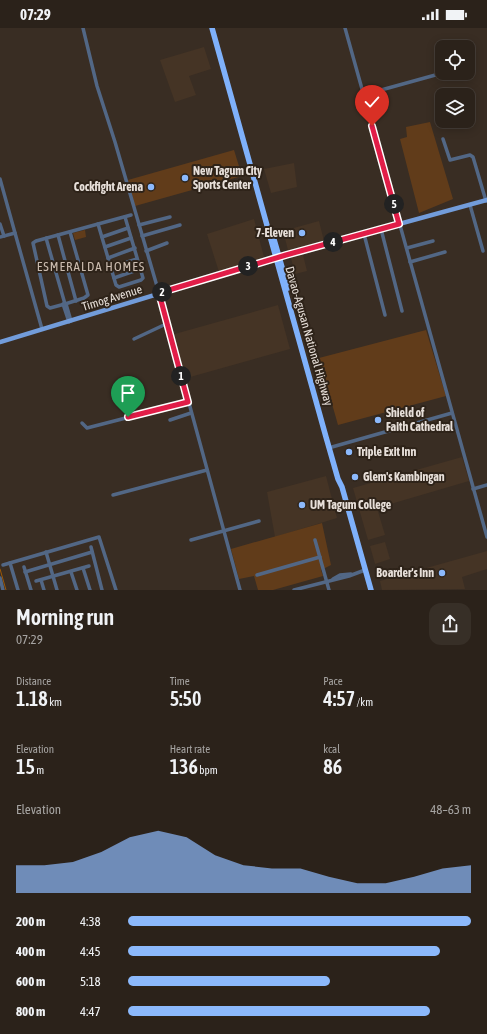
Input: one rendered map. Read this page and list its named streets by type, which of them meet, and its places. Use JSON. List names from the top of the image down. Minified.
{"streets":{"highway":["Davao-Agusan National Highway"],"main road":["Timog Avenue"]},"crossings":[["Timog Avenue","Davao-Agusan National Highway"]],"districts":["ESMERALDA HOMES"],"places":["New Tagum City Sports Center","Cockfight Arena","7-Eleven","Shield of Faith Cathedral","Triple Exit Inn","Glem's Kambingan","UM Tagum College","Boarder's Inn"],"page":{"status":"07:29","pins":["5","4","3","2","1"],"heading":["Morning run","07:29"],"stats":[["Distance","1.18 km"],["Time","5:50"],["Pace","4:57 /km"],["Elevation","15 m"],["Heart rate","136 bpm"],["kcal","86"]],"chart":["Elevation","48–63 m"],"list":[{"name":"200 m","note":"4:38"},{"name":"400 m","note":"4:45"},{"name":"600 m","note":"5:18"},{"name":"800 m","note":"4:47"}]}}
